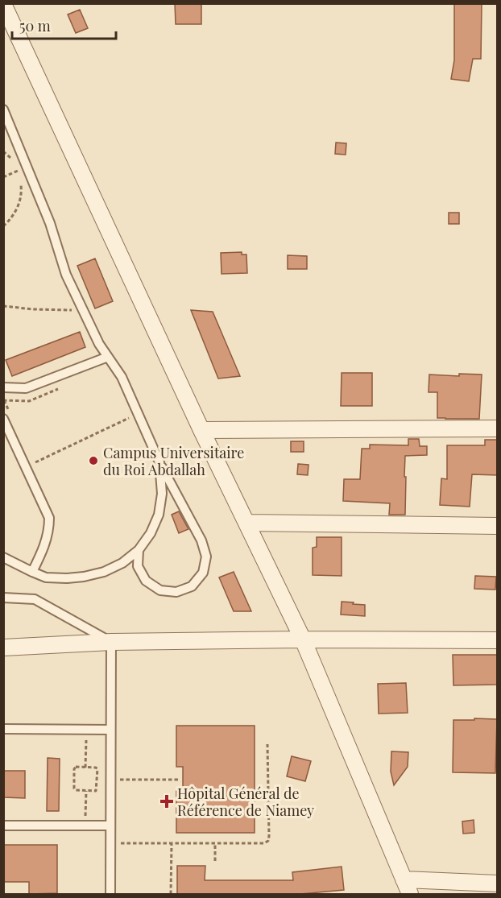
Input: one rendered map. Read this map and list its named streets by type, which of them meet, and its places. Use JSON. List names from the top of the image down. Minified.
{"places":{"other":["Campus Universitaire du Roi Abdallah"],"health":["Hôpital Général de Référence de Niamey"]},"scale_bar":"50 m"}
